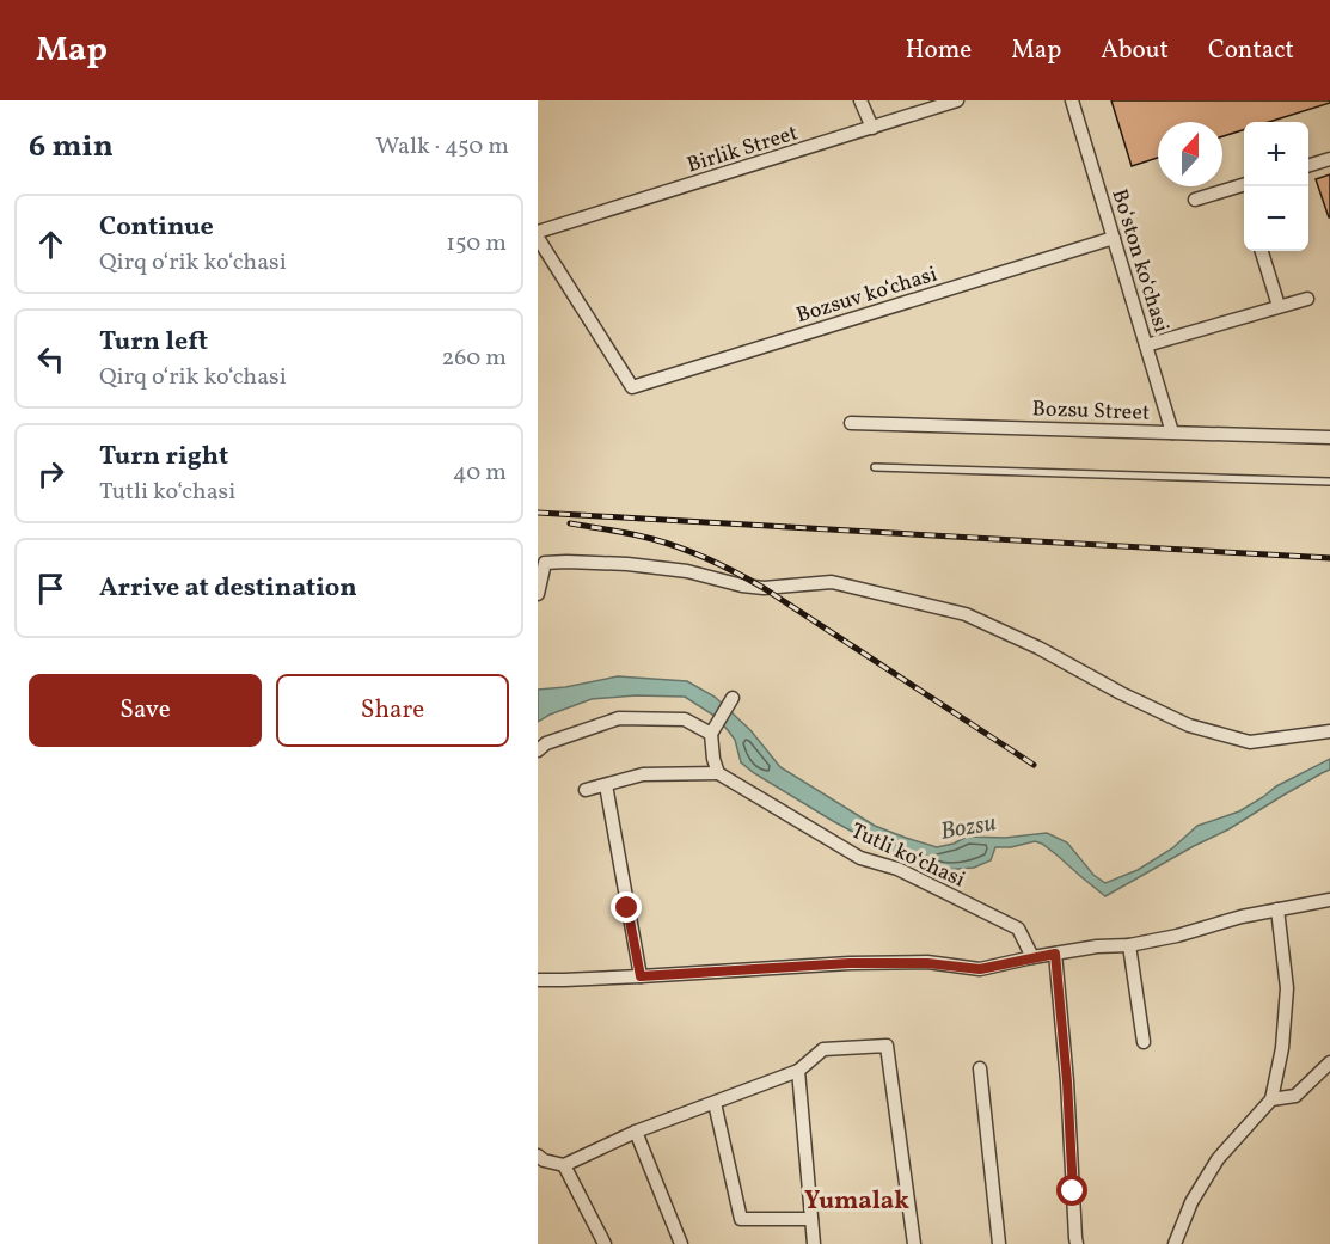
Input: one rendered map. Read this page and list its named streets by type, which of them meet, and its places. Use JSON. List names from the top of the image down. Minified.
{"streets":{"street":["Birlik Street","Bo‘ston ko‘chasi","Bozsuv ko‘chasi","Bozsu Street","Tutli ko‘chasi"]},"crossings":[["Birlik Street","Bozsuv ko‘chasi"],["Bo‘ston ko‘chasi","Bozsuv ko‘chasi"],["Bo‘ston ko‘chasi","Bozsu Street"]],"districts":["Yumalak"],"water":["Bozsu"],"north":"top","page":{"header":"Map","nav":["Home","Map","About","Contact"],"heading":["6 min","Walk · 450 m"],"map_buttons":["+","−"],"list":[["Continue","Qirq o‘rik ko‘chasi","150 m"],["Turn left","Qirq o‘rik ko‘chasi","260 m"],["Turn right","Tutli ko‘chasi","40 m"],"Arrive at destination"],"buttons":["Save","Share"]}}
